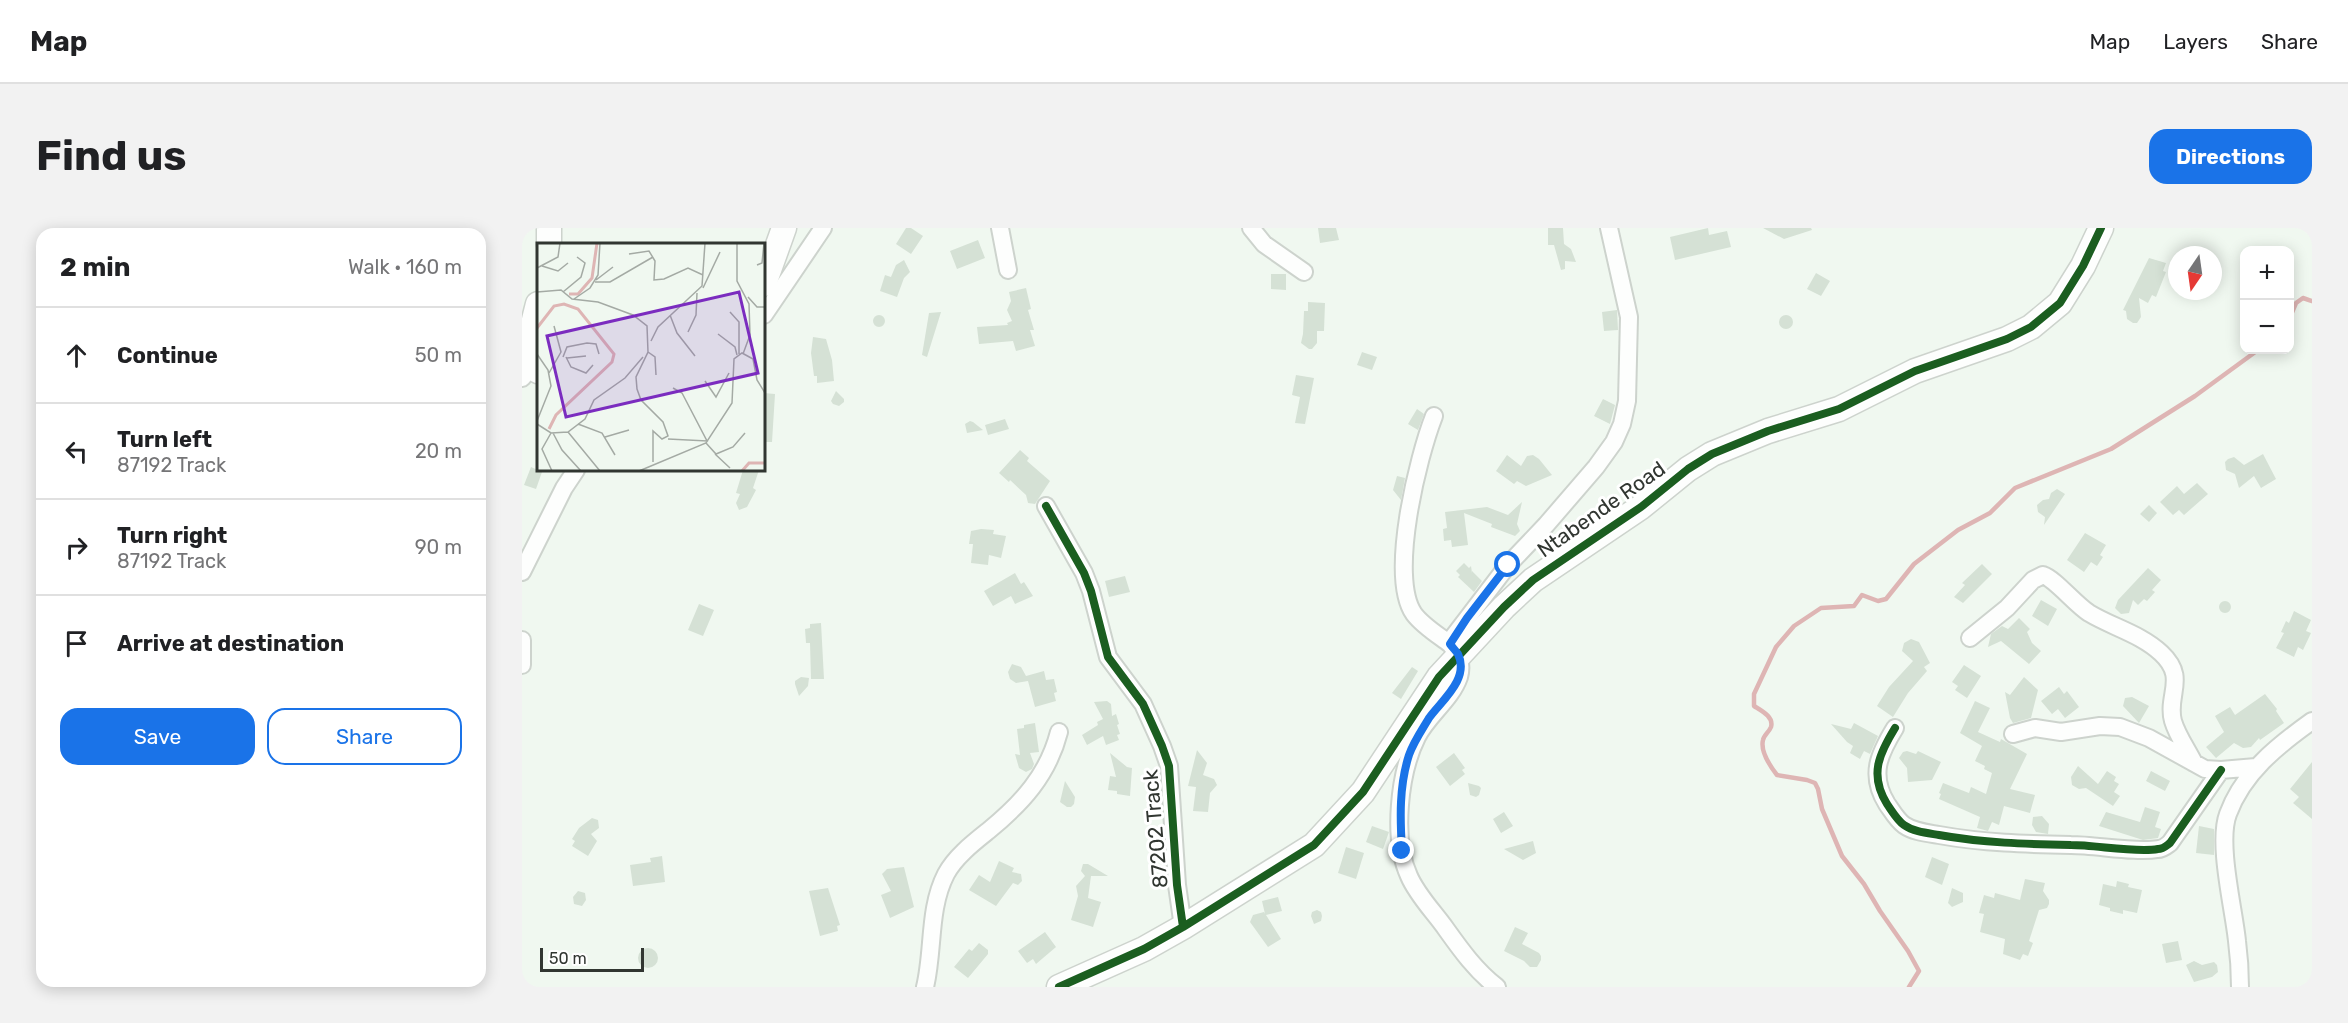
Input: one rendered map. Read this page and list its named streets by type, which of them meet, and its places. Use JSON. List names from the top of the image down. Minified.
{"streets":{"street":["Ntabende Road","87202 Track"]},"crossings":[["Ntabende Road","87202 Track"]],"scale_bar":"50 m","north":"bottom","page":{"header":"Map","nav":["Map","Layers","Share"],"buttons":["Directions",["Save","Share"]],"title":"Find us","heading":["2 min","Walk · 160 m"],"map_buttons":["+","−"],"list":[["Continue","50 m"],["Turn left","87192 Track","20 m"],["Turn right","87192 Track","90 m"],"Arrive at destination"],"scale":"50 m"}}
